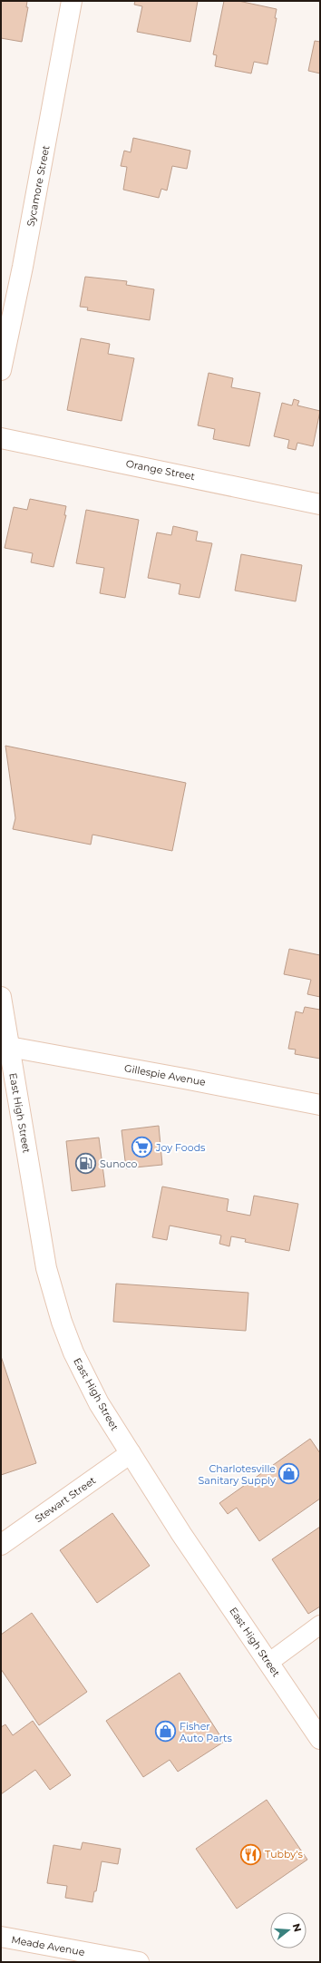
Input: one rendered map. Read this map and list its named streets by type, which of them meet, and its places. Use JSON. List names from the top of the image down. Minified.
{"streets":{"street":["Sycamore Street","Orange Street","Gillespie Avenue","East High Street","Stewart Street","Meade Avenue"]},"crossings":[["Gillespie Avenue","East High Street"],["East High Street","Stewart Street"]],"places":{"supermarket":["Joy Foods"],"fuel station":["Sunoco"],"shop":["Charlotesville Sanitary Supply","Fisher Auto Parts"],"restaurant":["Tubby's"]},"north":"right"}
